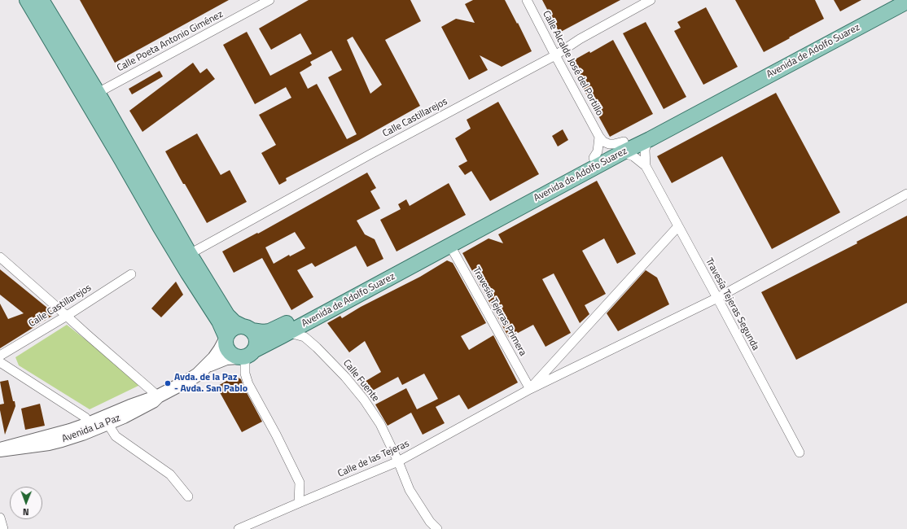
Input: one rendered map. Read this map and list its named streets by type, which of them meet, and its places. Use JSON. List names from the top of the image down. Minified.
{"streets":{"main road":["Avenida de Adolfo Suarez","Avenida La Paz"],"street":["Calle Poeta Antonio Giménez","Calle Alcalde José del Portillo","Calle Castillarejos","Travesía Tejeras Segunda","Travesía Tejeras Primera","Calle Fuente","Calle de las Tejeras"]},"crossings":[["Avenida de Adolfo Suarez","Travesía Tejeras Primera"],["Avenida de Adolfo Suarez","Calle Fuente"],["Avenida de Adolfo Suarez","Avenida La Paz"],["Calle Alcalde José del Portillo","Calle Castillarejos"],["Travesía Tejeras Segunda","Calle de las Tejeras"],["Travesía Tejeras Primera","Calle de las Tejeras"],["Calle Fuente","Calle de las Tejeras"]],"places":["Avda. de la Paz - Avda. San Pablo"],"north":"bottom"}
